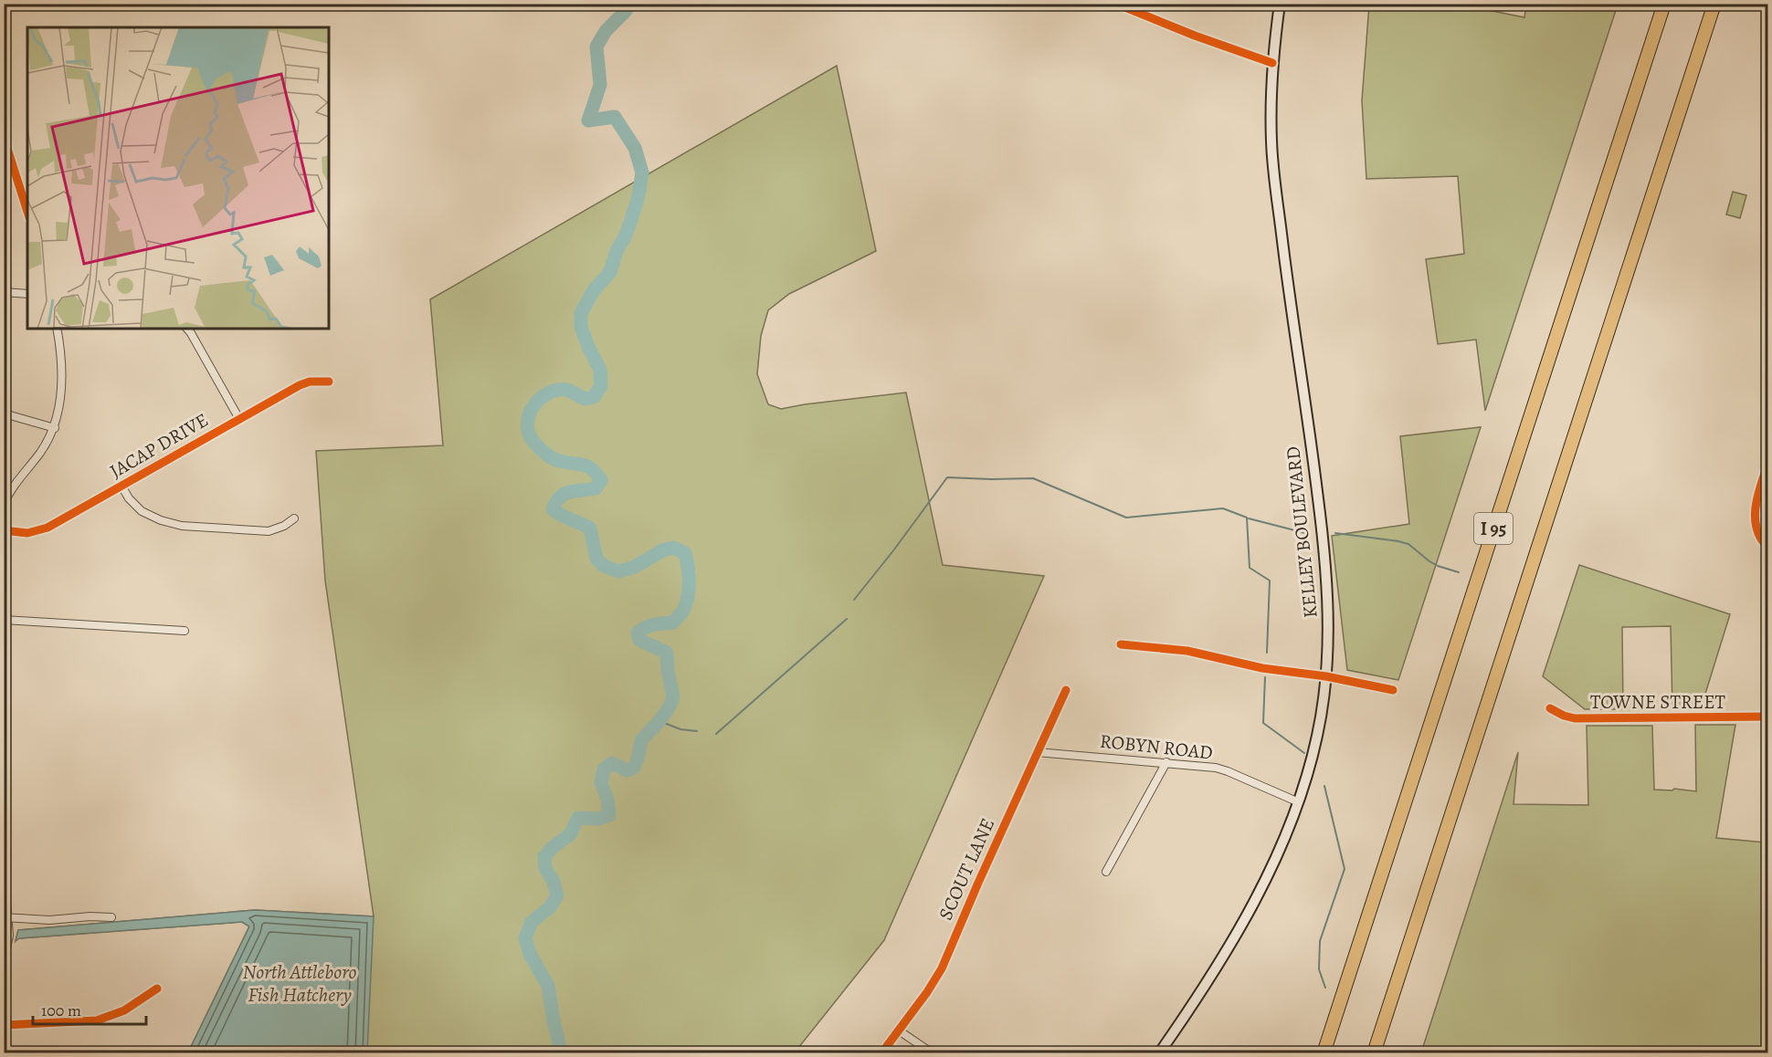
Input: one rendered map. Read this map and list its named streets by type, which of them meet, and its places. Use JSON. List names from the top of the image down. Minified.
{"streets":{"highway":["I 95"],"main road":["KELLEY BOULEVARD"],"street":["JACAP DRIVE","TOWNE STREET","ROBYN ROAD","SCOUT LANE"]},"crossings":[["KELLEY BOULEVARD","ROBYN ROAD"],["ROBYN ROAD","SCOUT LANE"]],"water":["North Attleboro Fish Hatchery"],"scale_bar":"100 m"}
